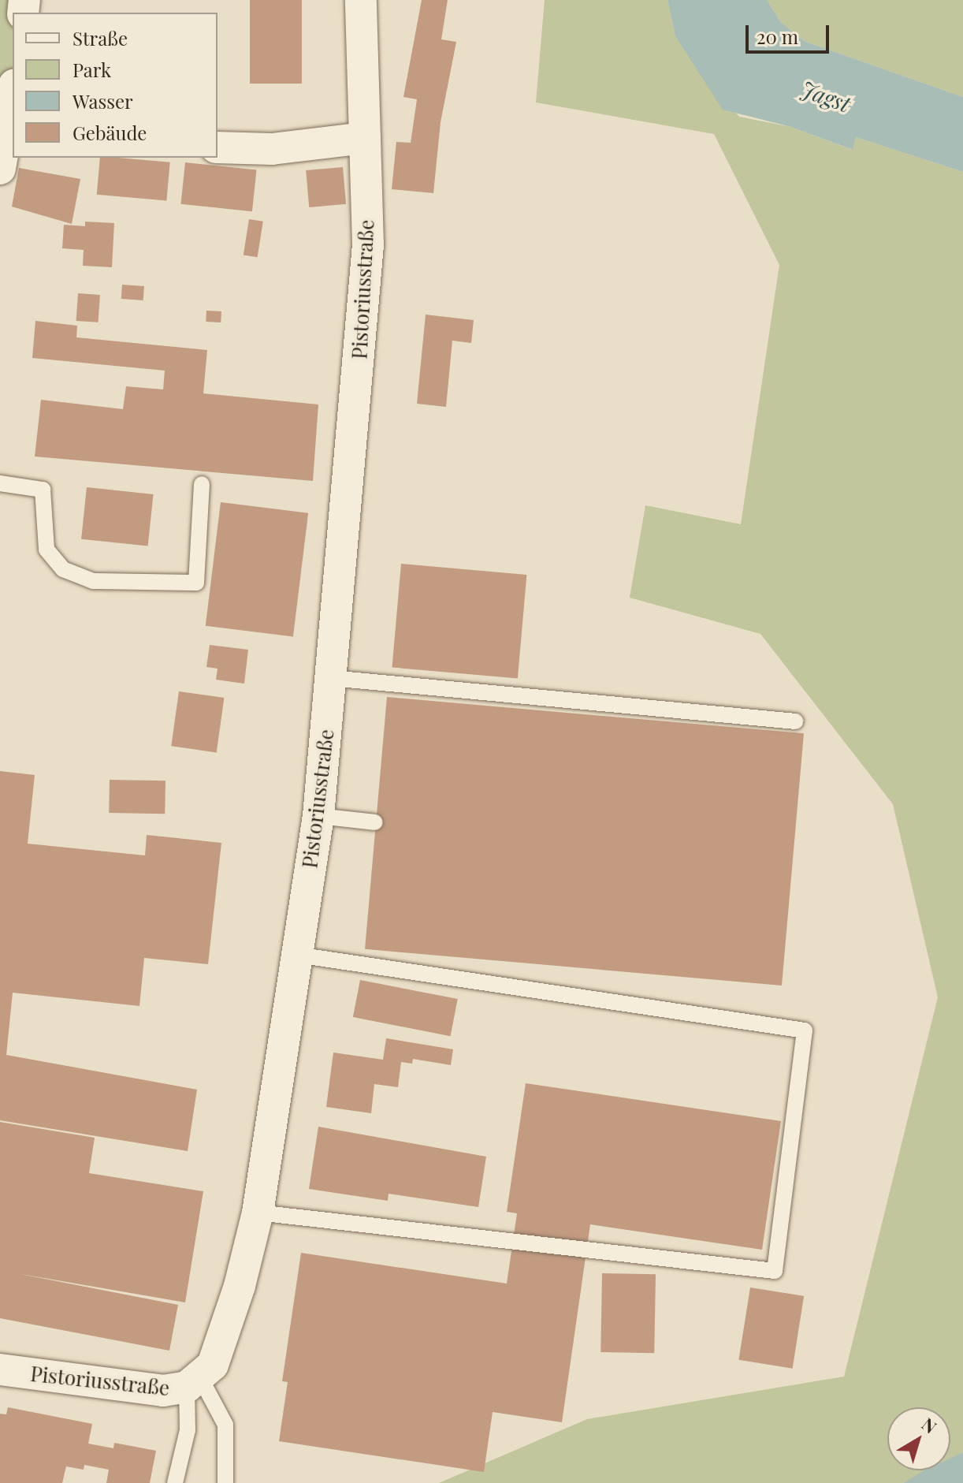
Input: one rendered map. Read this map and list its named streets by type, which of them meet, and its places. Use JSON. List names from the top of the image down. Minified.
{"streets":{"street":["Pistoriusstraße"]},"water":["Jagst"],"legend":["Straße","Park","Wasser","Gebäude"],"scale_bar":"20 m","north":"top right"}
